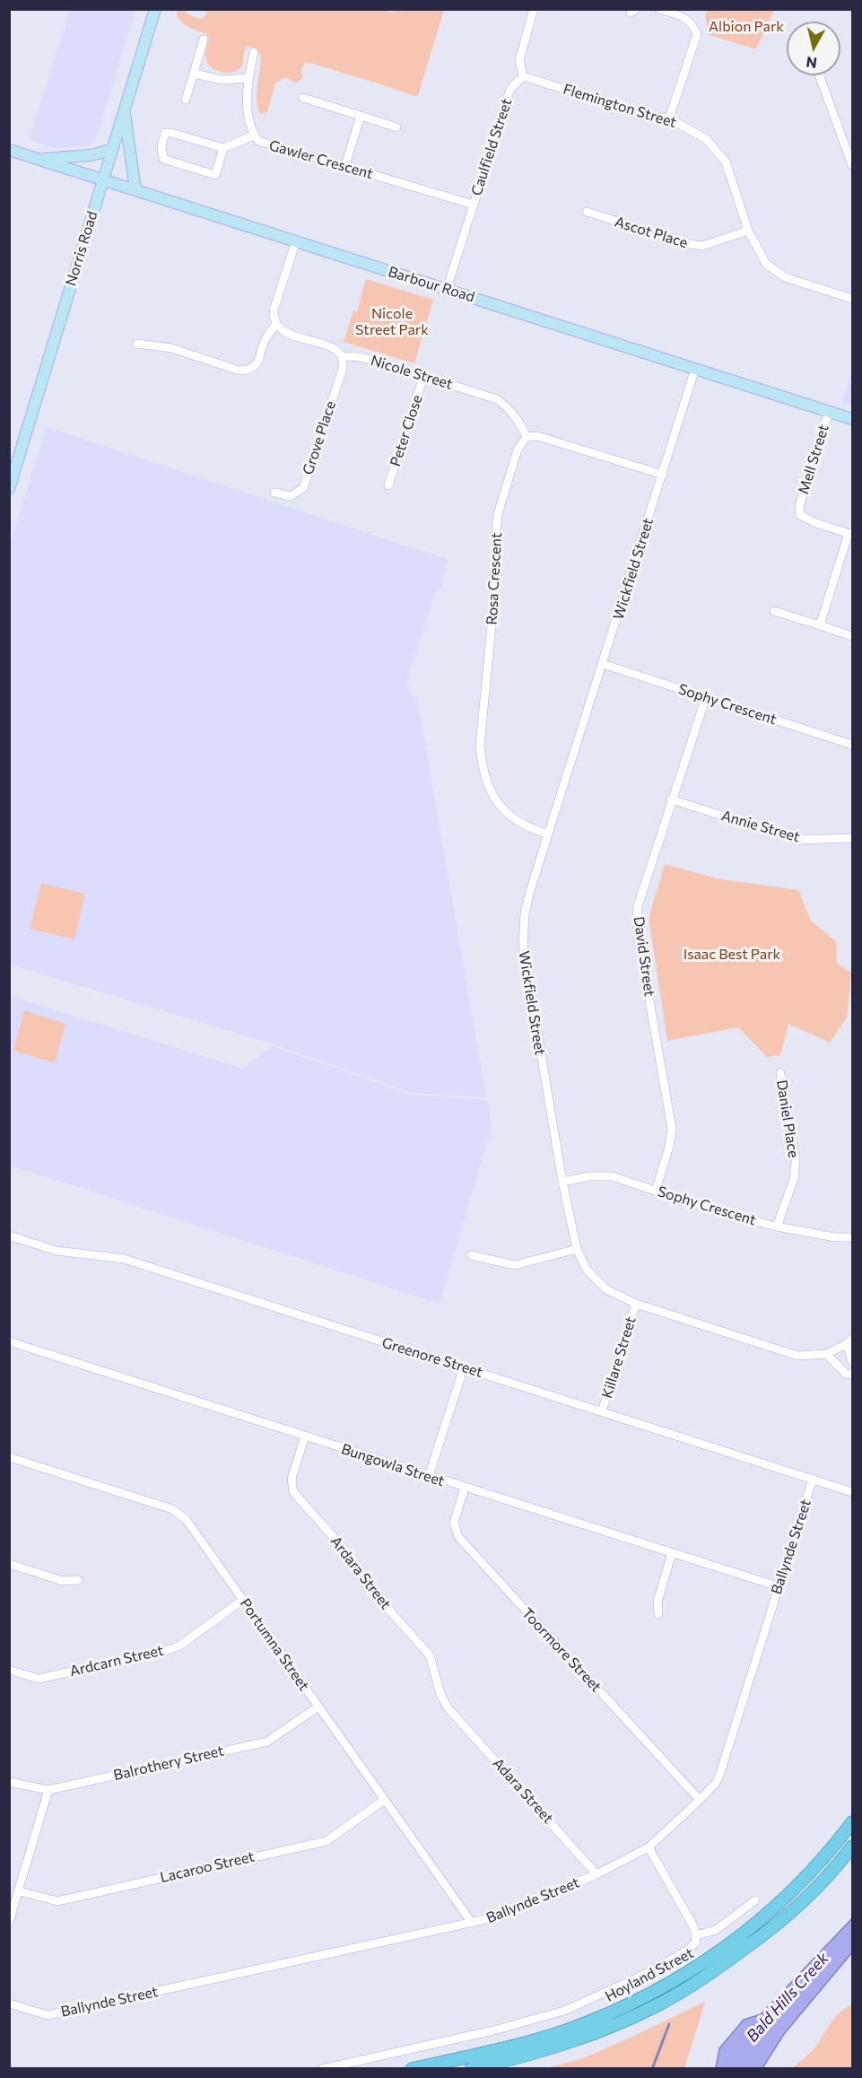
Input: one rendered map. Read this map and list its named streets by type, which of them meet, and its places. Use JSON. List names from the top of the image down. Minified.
{"streets":{"main road":["Hoyland Street"],"street":["Flemington Street","Caulfield Street","Gawler Crescent","Ascot Place","Norris Road","Barbour Road","Nicole Street","Peter Close","Grove Place","Mell Street","Wickfield Street","Rosa Crescent","Sophy Crescent","Annie Street","David Street","Daniel Place","Greenore Street","Killare Street","Bungowla Street","Ballynde Street","Ardara Street","Portumna Street","Toormore Street","Ardcarn Street","Balrothery Street","Adara Street","Lacaroo Street"]},"crossings":[["Flemington Street","Caulfield Street"],["Flemington Street","Ascot Place"],["Caulfield Street","Gawler Crescent"],["Caulfield Street","Barbour Road"],["Norris Road","Barbour Road"],["Barbour Road","Mell Street"],["Barbour Road","Wickfield Street"],["Nicole Street","Peter Close"],["Nicole Street","Grove Place"],["Nicole Street","Rosa Crescent"],["Wickfield Street","Rosa Crescent"],["Wickfield Street","Sophy Crescent"],["Wickfield Street","Killare Street"],["Sophy Crescent","David Street"],["Sophy Crescent","Daniel Place"],["Annie Street","David Street"],["Greenore Street","Killare Street"],["Greenore Street","Ballynde Street"],["Bungowla Street","Ballynde Street"],["Bungowla Street","Ardara Street"],["Bungowla Street","Toormore Street"],["Ballynde Street","Portumna Street"],["Ballynde Street","Toormore Street"],["Ballynde Street","Adara Street"],["Ardara Street","Adara Street"],["Portumna Street","Ardcarn Street"],["Portumna Street","Balrothery Street"],["Portumna Street","Lacaroo Street"]],"water":["Bald Hills Creek"],"parks":["Albion Park","Nicole Street Park","Isaac Best Park"],"north":"bottom"}
